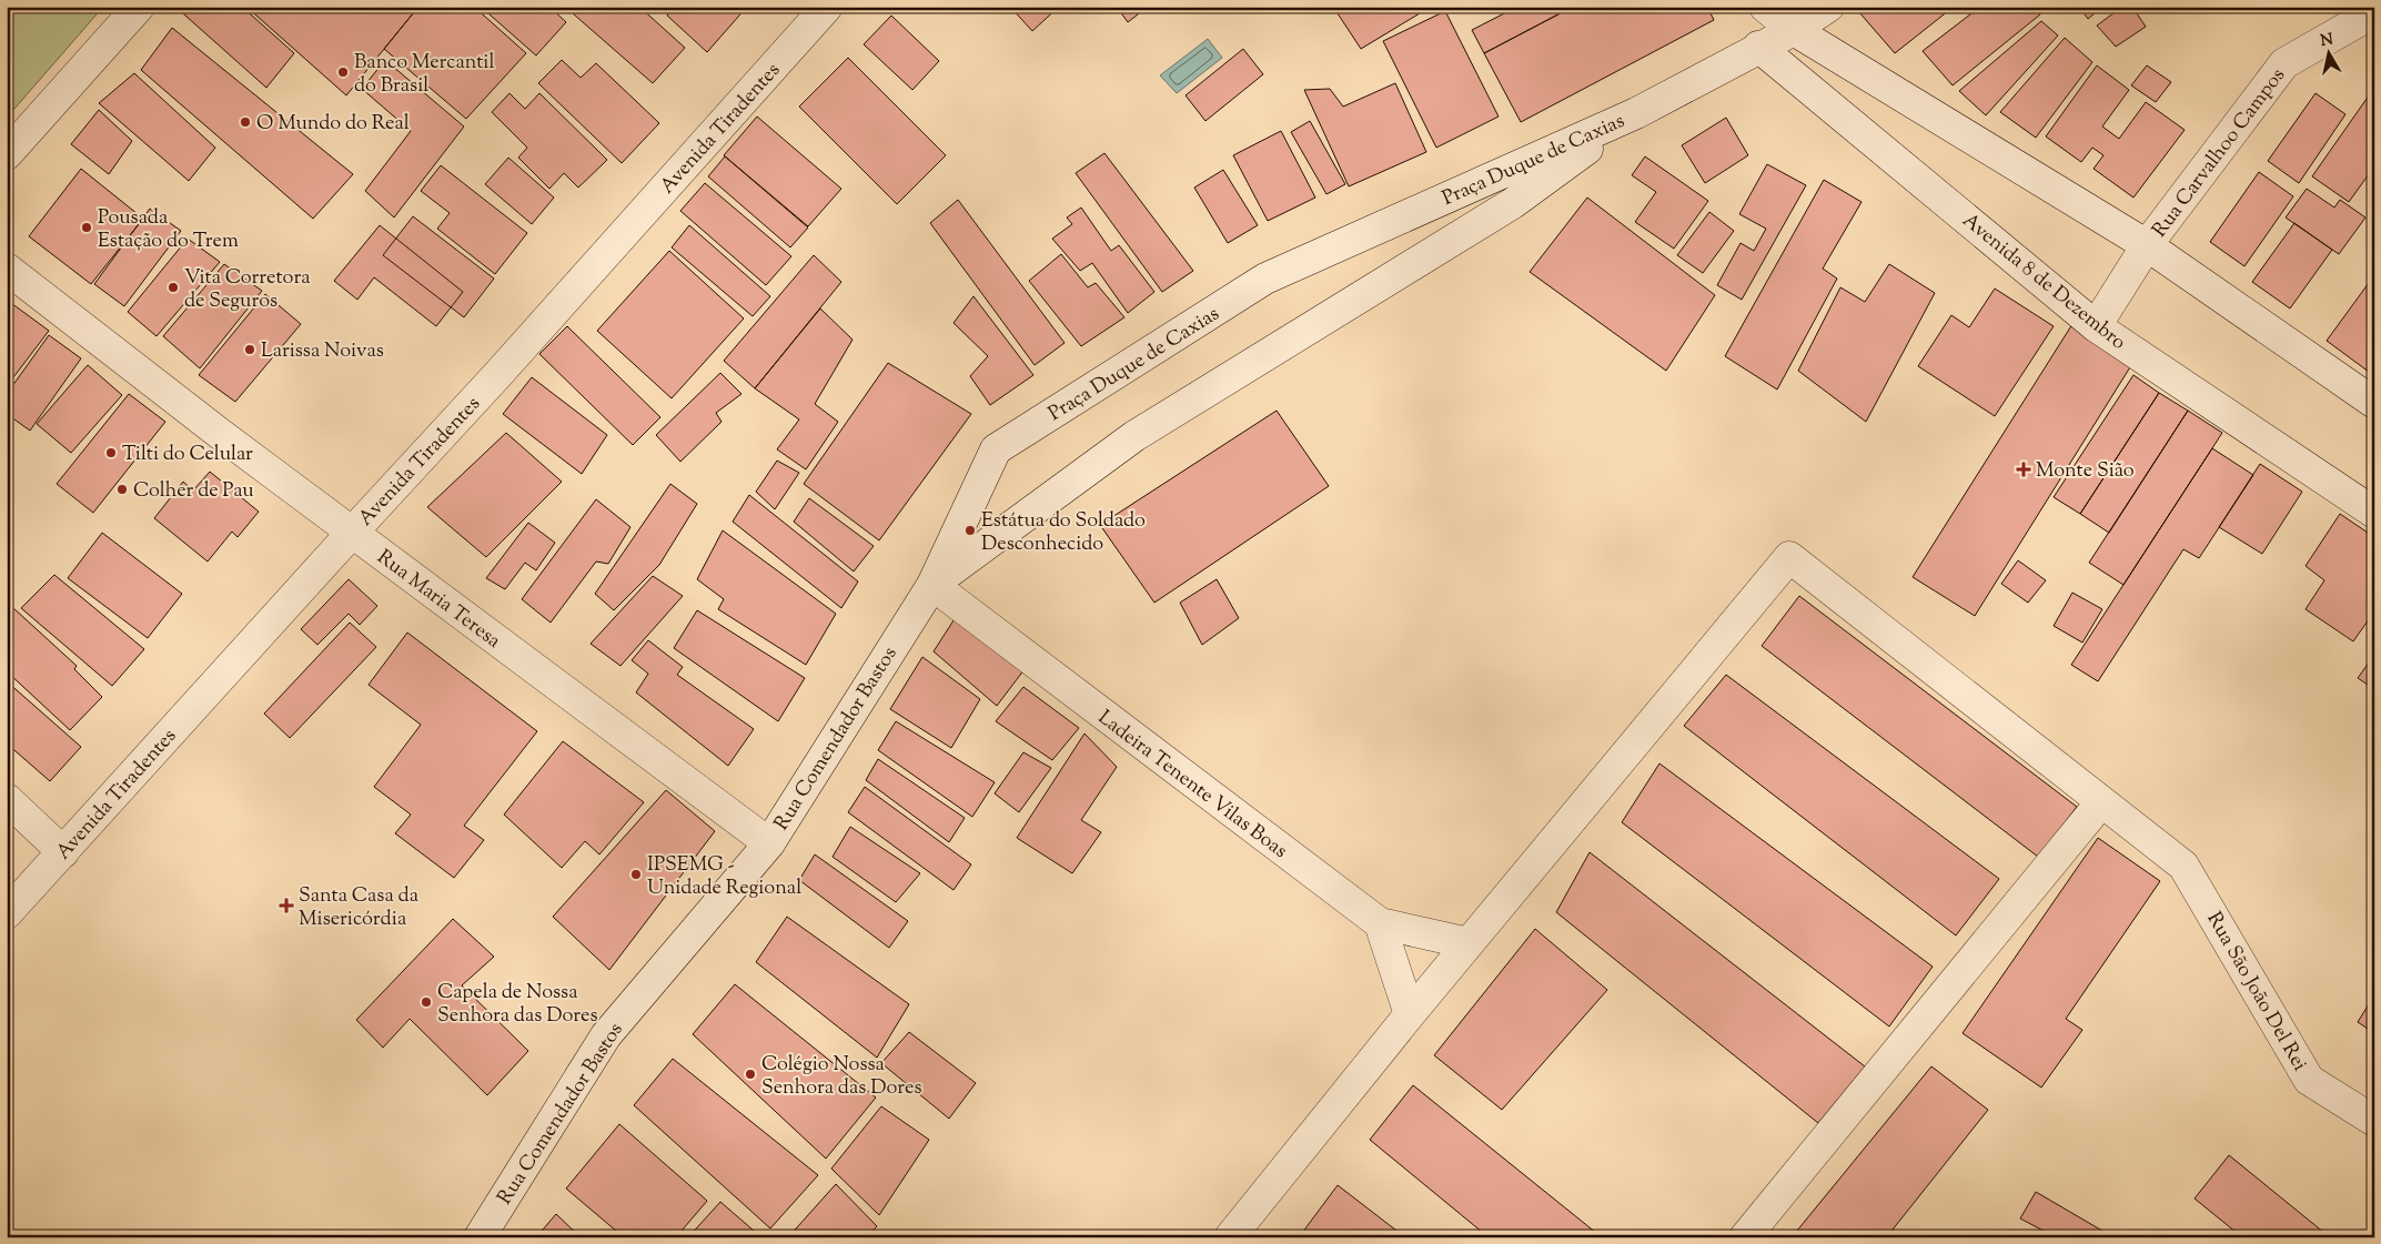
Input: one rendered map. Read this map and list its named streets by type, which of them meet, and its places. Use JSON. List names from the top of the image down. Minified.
{"streets":{"street":["Avenida Tiradentes","Rua Carvalhoo Campos","Praça Duque de Caxias","Avenida 8 de Dezembro","Rua Maria Teresa","Rua Comendador Bastos","Ladeira Tenente Vilas Boas","Rua São João Del Rei"]},"crossings":[["Avenida Tiradentes","Rua Maria Teresa"],["Rua Carvalhoo Campos","Avenida 8 de Dezembro"],["Praça Duque de Caxias","Rua Comendador Bastos"],["Praça Duque de Caxias","Ladeira Tenente Vilas Boas"],["Rua Maria Teresa","Rua Comendador Bastos"],["Rua Comendador Bastos","Ladeira Tenente Vilas Boas"]],"places":{"other":["Banco Mercantil do Brasil","O Mundo do Real","Pousada Estação do Trem","Vita Corretora de Seguros","Larissa Noivas","Tilti do Celular","Colher de Pau","Estátua do Soldado Desconhecido","IPSEMG - Unidade Regional","Capela de Nossa Senhora das Dores","Colégio Nossa Senhora das Dores"],"health":["Monte Sião","Santa Casa da Misericórdia"]},"north":"top"}
